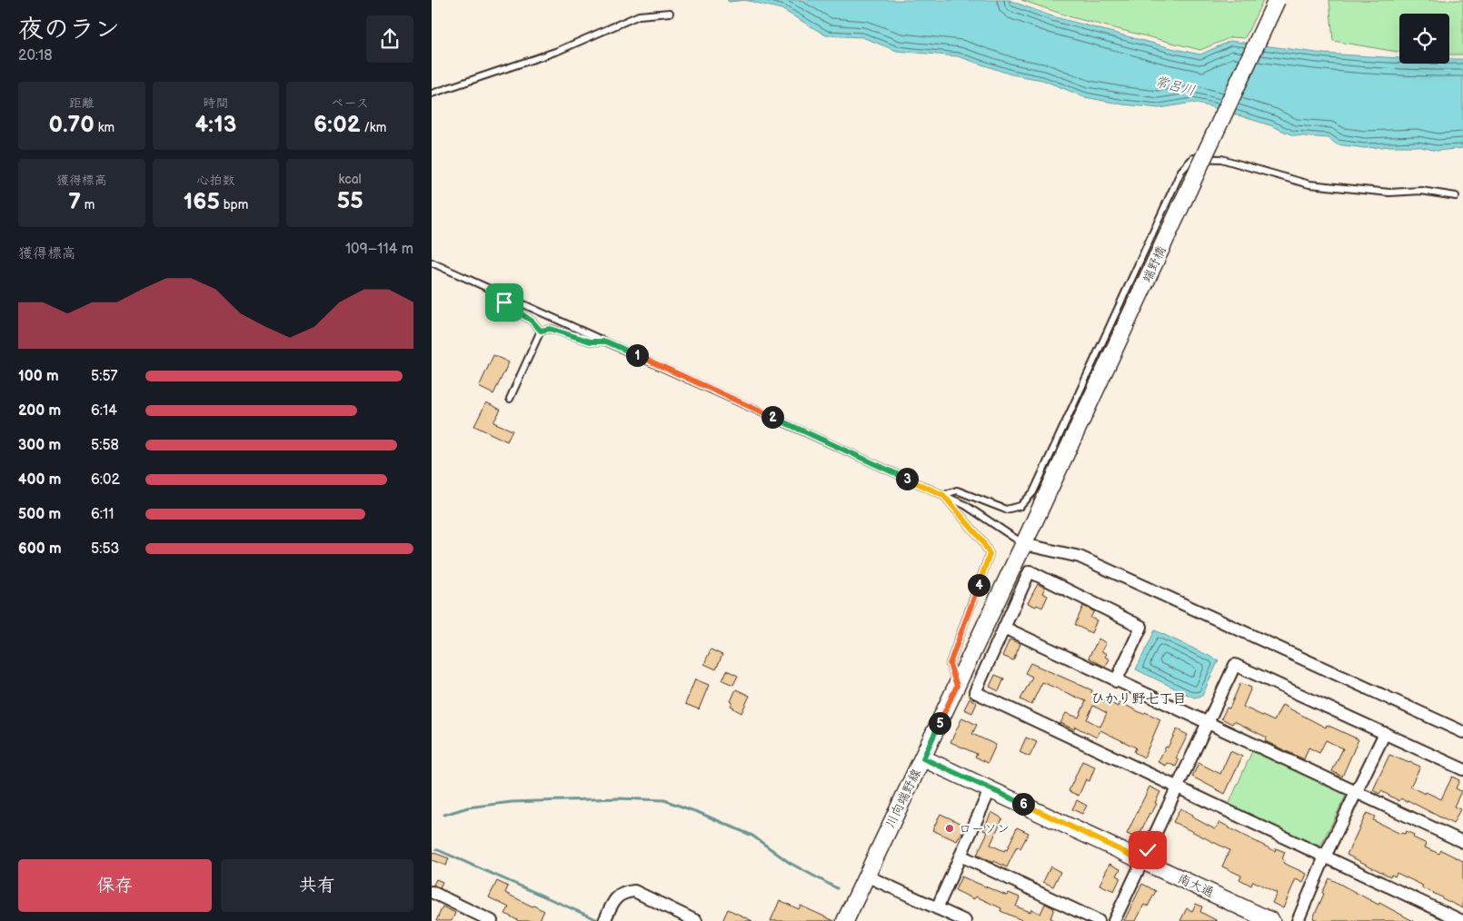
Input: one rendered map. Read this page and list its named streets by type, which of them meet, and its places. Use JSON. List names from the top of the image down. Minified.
{"streets":{"main road":["端野橋","川向端野線","南大通"]},"crossings":[["端野橋","川向端野線"],["川向端野線","南大通"]],"districts":["ひかり野七丁目"],"water":["常呂川"],"places":["ローソン"],"page":{"heading":["夜のラン","20:18"],"stats":[["距離","0.70 km"],["時間","4:13"],["ペース","6:02 /km"],["獲得標高","7 m"],["心拍数","165 bpm"],["kcal","55"]],"chart":["獲得標高","109–114 m"],"pins":["1","2","3","4","5","6"],"list":[{"name":"100 m","note":"5:57"},{"name":"200 m","note":"6:14"},{"name":"300 m","note":"5:58"},{"name":"400 m","note":"6:02"},{"name":"500 m","note":"6:11"},{"name":"600 m","note":"5:53"}],"buttons":["保存","共有"]}}
